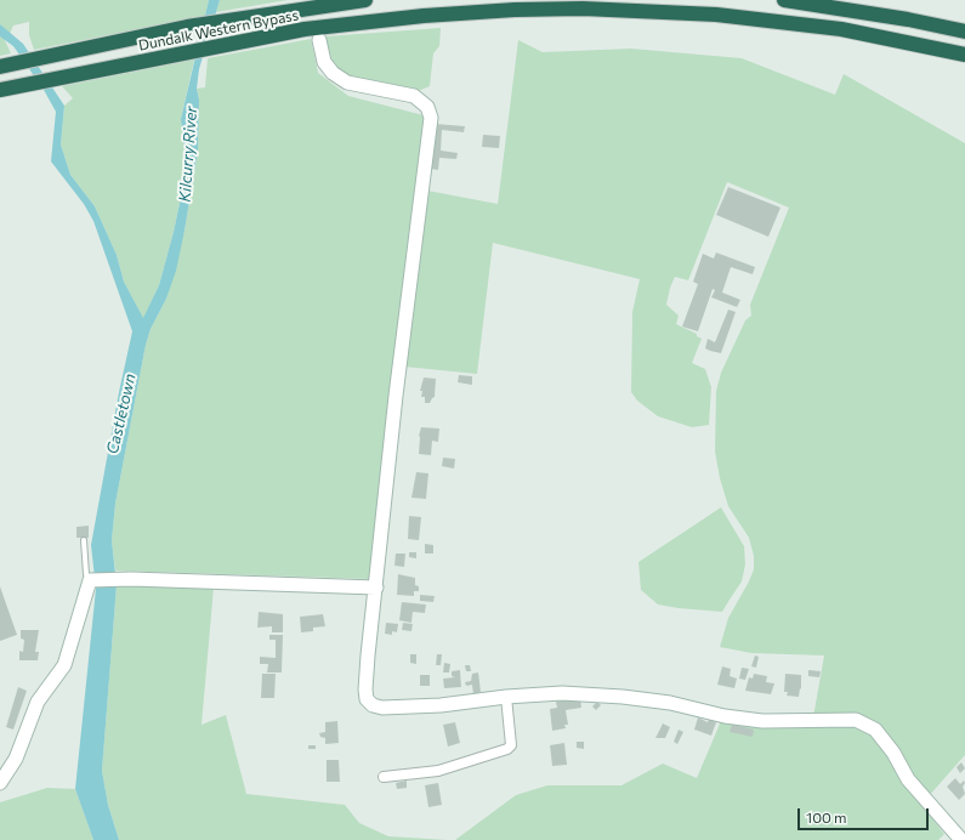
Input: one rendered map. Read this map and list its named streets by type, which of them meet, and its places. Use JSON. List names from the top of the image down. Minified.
{"streets":{"highway":["Dundalk Western Bypass"]},"water":["Kilcurry River","Castletown"],"scale_bar":"100 m"}
